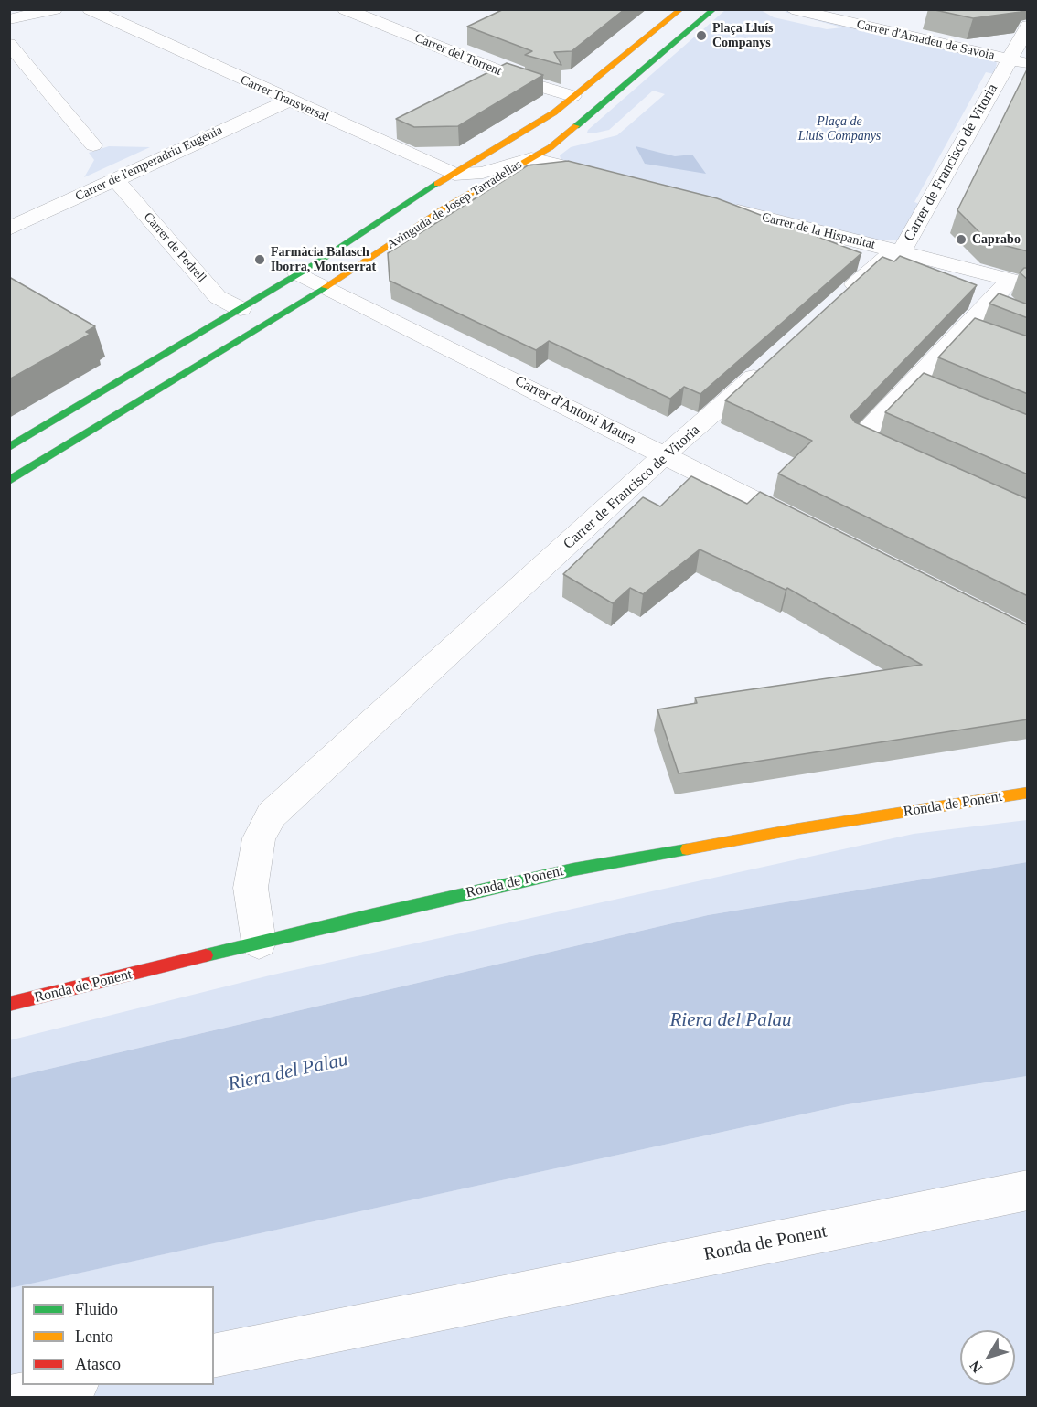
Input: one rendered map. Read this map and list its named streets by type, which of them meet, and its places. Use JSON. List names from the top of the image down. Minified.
{"streets":{"street":["Carrer d'Amadeu de Savoia","Carrer del Torrent","Carrer Transversal","Carrer de Francisco de Vitoria","Carrer de l'emperadriu Eugènia","Avinguda de Josep Tarradellas","Carrer de la Hispanitat","Carrer de Pedrell","Carrer d'Antoni Maura","Ronda de Ponent"]},"crossings":[["Carrer d'Amadeu de Savoia","Carrer de Francisco de Vitoria"],["Carrer del Torrent","Avinguda de Josep Tarradellas"],["Carrer Transversal","Carrer de l'emperadriu Eugènia"],["Carrer Transversal","Avinguda de Josep Tarradellas"],["Carrer de Francisco de Vitoria","Carrer de la Hispanitat"],["Carrer de Francisco de Vitoria","Carrer d'Antoni Maura"],["Carrer de Francisco de Vitoria","Ronda de Ponent"],["Carrer de l'emperadriu Eugènia","Carrer de Pedrell"],["Avinguda de Josep Tarradellas","Carrer de Pedrell"],["Avinguda de Josep Tarradellas","Carrer d'Antoni Maura"]],"water":["Riera del Palau"],"parks":["Plaça de Lluís Companys"],"places":["Plaça Lluís Companys","Caprabo","Farmàcia Balasch Iborra, Montserrat"],"legend":["Fluido","Lento","Atasco"],"north":"bottom left"}
